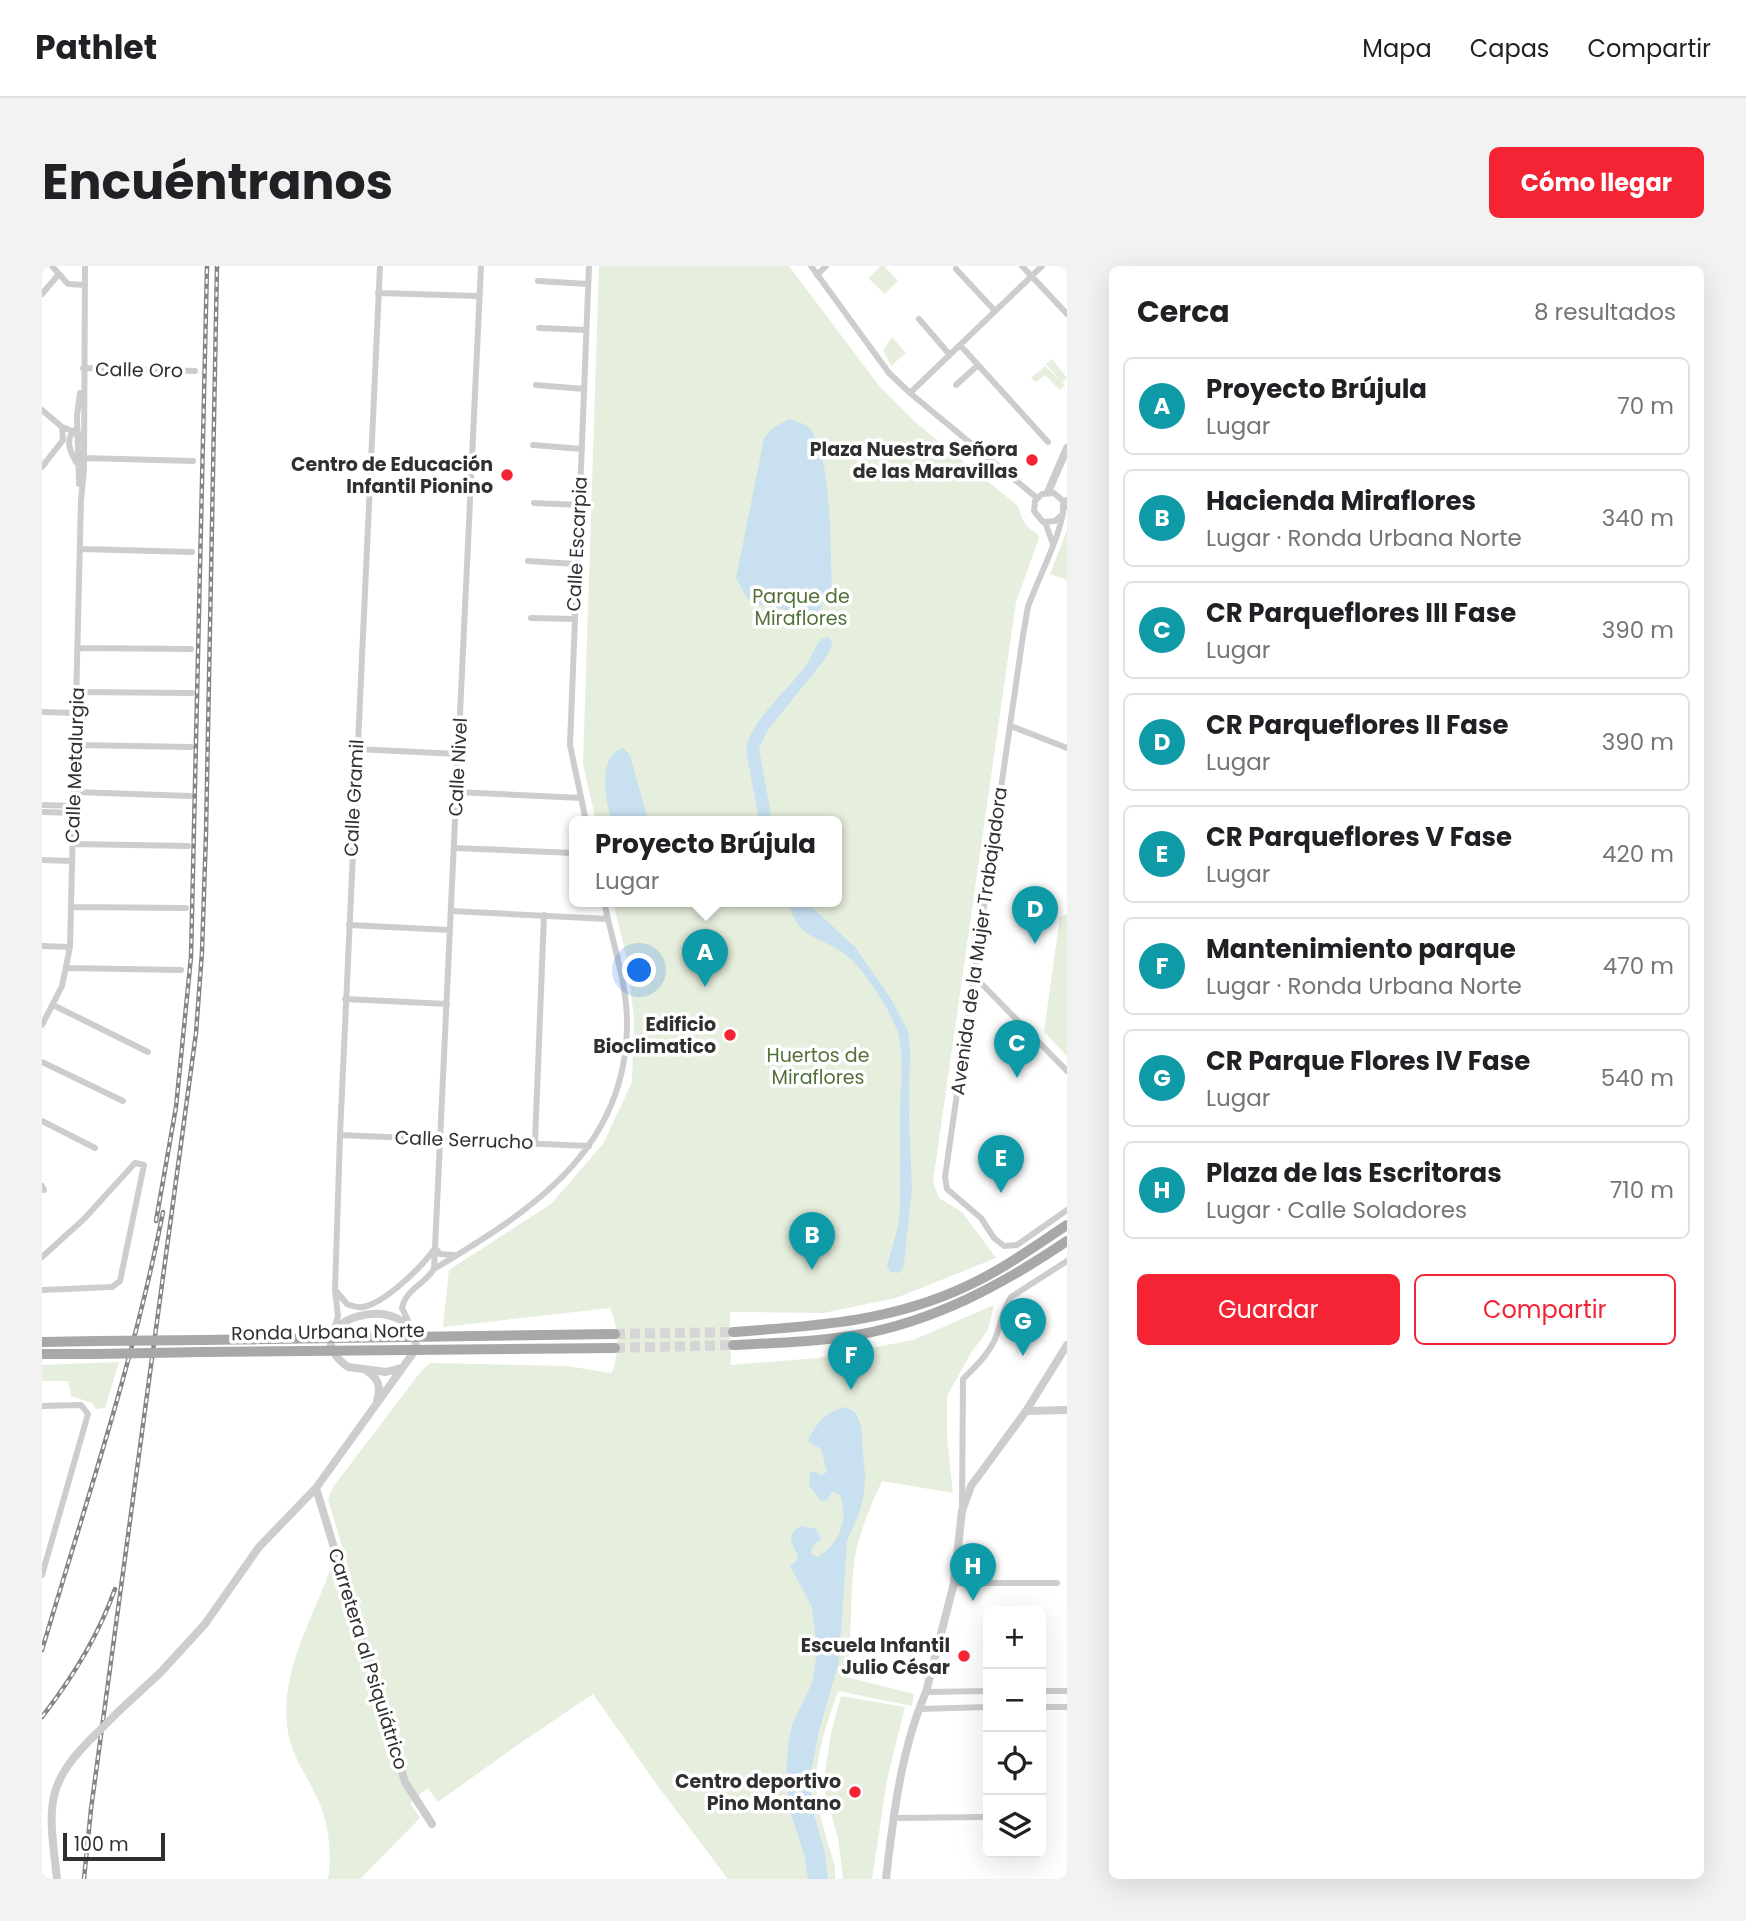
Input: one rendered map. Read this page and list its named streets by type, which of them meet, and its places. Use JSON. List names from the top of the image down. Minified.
{"streets":{"main road":["Ronda Urbana Norte"],"street":["Calle Oro","Calle Escarpia","Calle Metalurgia","Calle Nivel","Calle Gramil","Avenida de la Mujer Trabajadora","Calle Serrucho","Carretera al Psiquiátrico"]},"crossings":[["Calle Oro","Calle Metalurgia"],["Calle Nivel","Calle Serrucho"],["Calle Gramil","Calle Serrucho"],["Calle Gramil","Ronda Urbana Norte"]],"parks":["Parque de Miraflores","Huertos de Miraflores"],"places":["Plaza Nuestra Señora de las Maravillas","Centro de Educación Infantil Pionino","Edificio Bioclimatico","Escuela Infantil Julio César","Centro deportivo Pino Montano"],"scale_bar":"100 m","page":{"header":"Pathlet","nav":["Mapa","Capas","Compartir"],"title":"Encuéntranos","buttons":["Cómo llegar",["Guardar","Compartir"]],"heading":["Cerca","8 resultados"],"list":[{"mark":"A","name":"Proyecto Brújula","note":"Lugar","value":"70 m"},{"mark":"B","name":"Hacienda Miraflores","note":"Lugar · Ronda Urbana Norte","value":"340 m"},{"mark":"C","name":"CR Parqueflores III Fase","note":"Lugar","value":"390 m"},{"mark":"D","name":"CR Parqueflores II Fase","note":"Lugar","value":"390 m"},{"mark":"E","name":"CR Parqueflores V Fase","note":"Lugar","value":"420 m"},{"mark":"F","name":"Mantenimiento parque","note":"Lugar · Ronda Urbana Norte","value":"470 m"},{"mark":"G","name":"CR Parque Flores IV Fase","note":"Lugar","value":"540 m"},{"mark":"H","name":"Plaza de las Escritoras","note":"Lugar · Calle Soladores","value":"710 m"}],"popup":["Proyecto Brújula","Lugar"],"pins":["D","A","C","E","B","G","F","H"],"map_buttons":["+","−"],"scale":"100 m"}}
